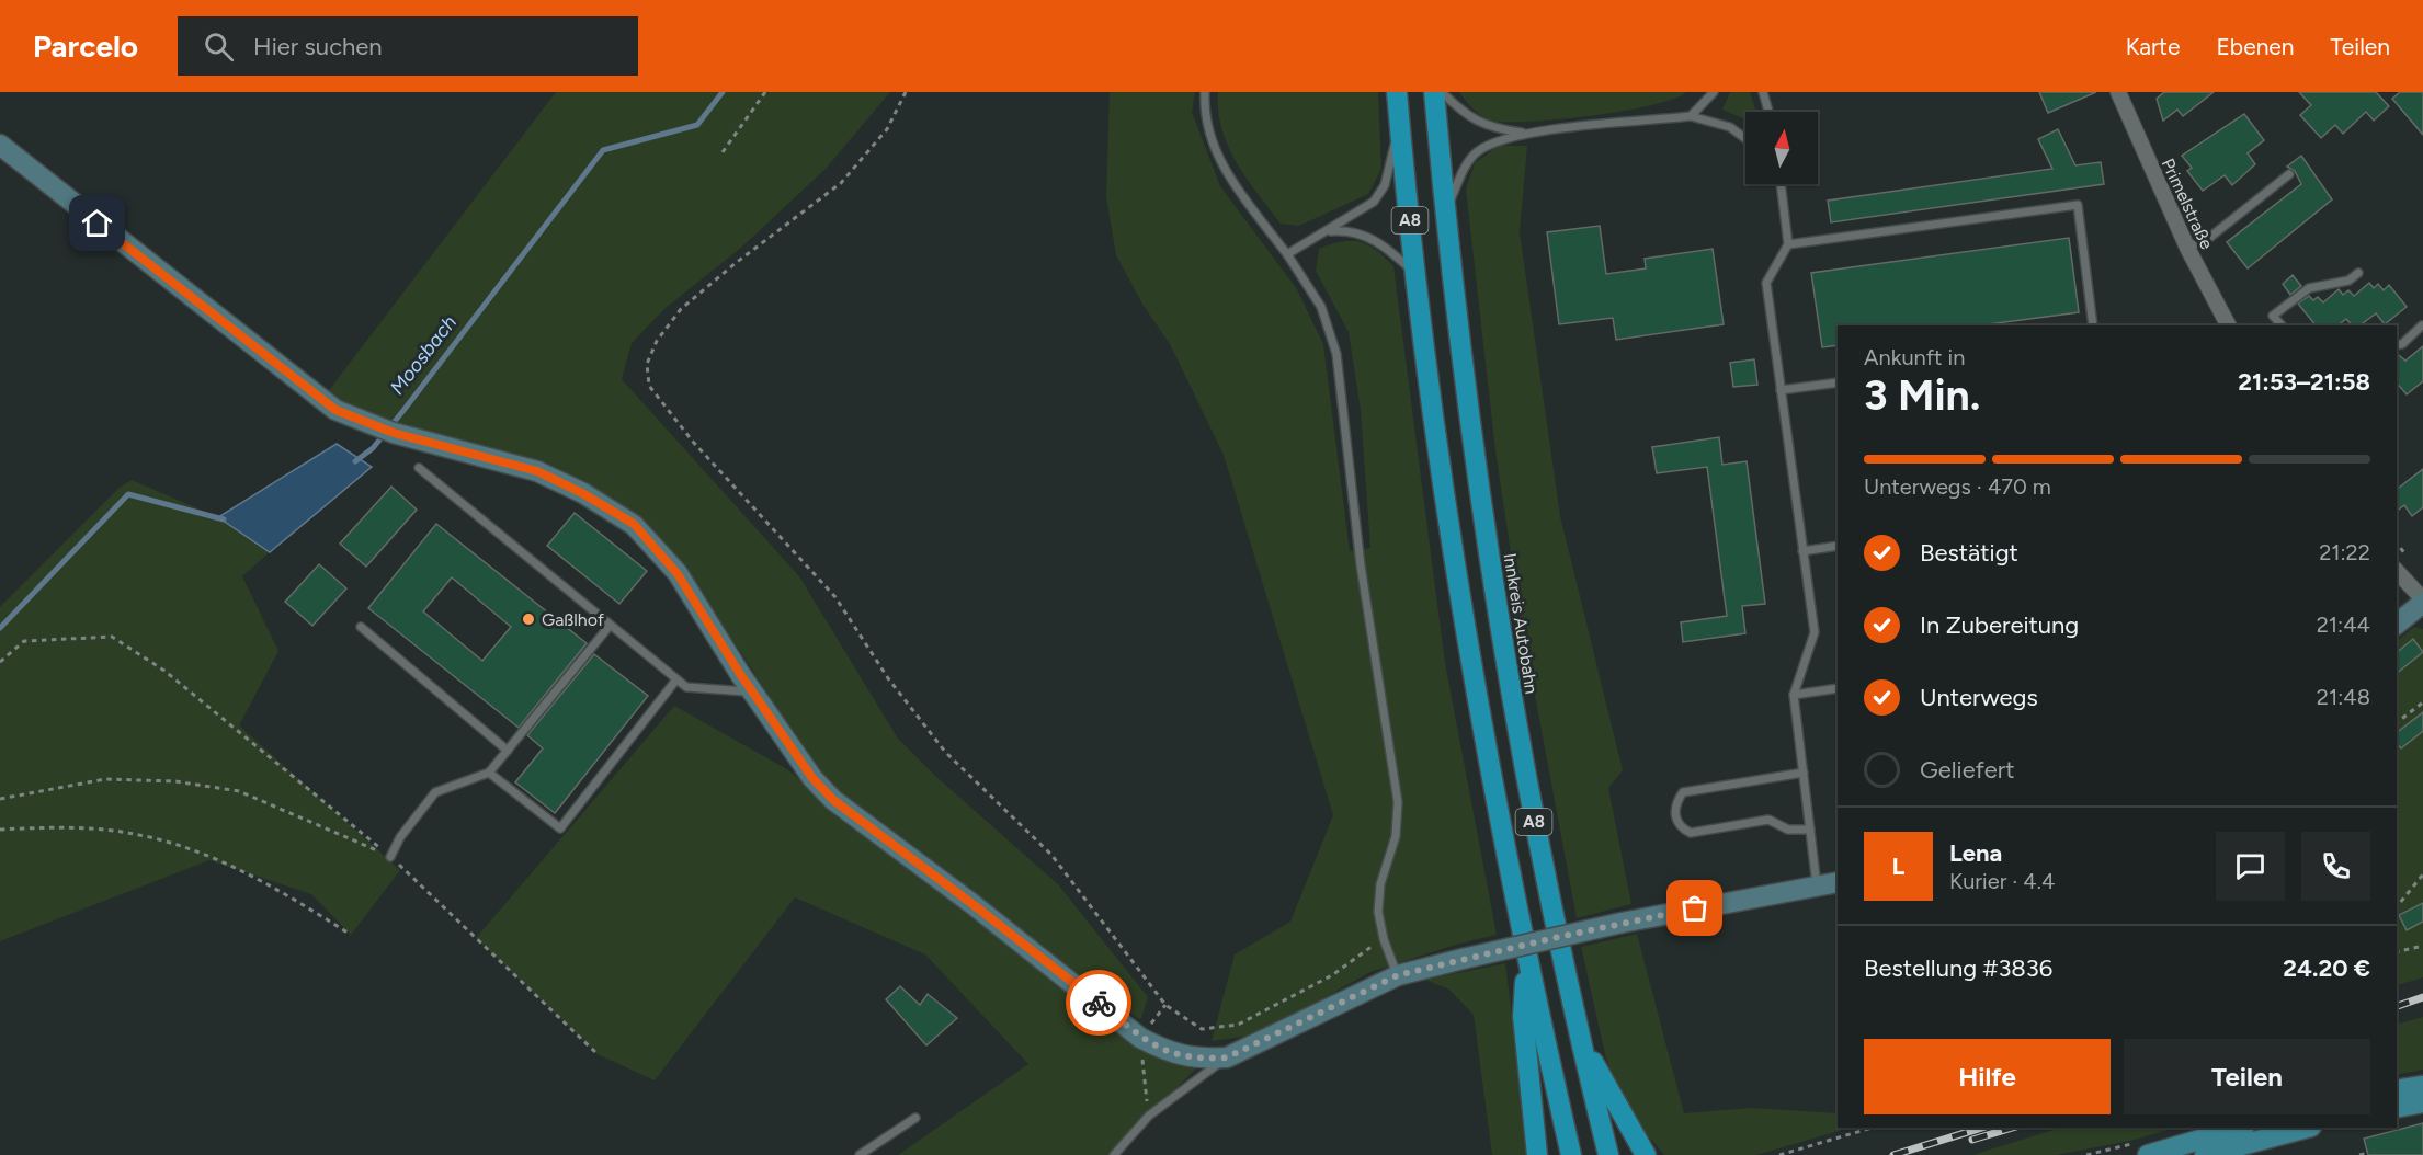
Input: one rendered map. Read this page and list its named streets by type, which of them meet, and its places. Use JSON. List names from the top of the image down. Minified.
{"streets":{"highway":["A8","Innkreis Autobahn"],"street":["Primelstraße"]},"water":["Moosbach"],"places":["Gaßlhof"],"north":"top","page":{"header":"Parcelo","search":"Hier suchen","nav":["Karte","Ebenen","Teilen"],"heading":["3 Min.","Ankunft in","21:53–21:58"],"panel":["Lena","Kurier · 4.4","Bestellung #3836","24.20 €"],"bar":"Unterwegs · 470 m","list":[["Bestätigt","21:22"],["In Zubereitung","21:44"],["Unterwegs","21:48"],"Geliefert"],"round":"L","buttons":["Hilfe","Teilen"]}}
